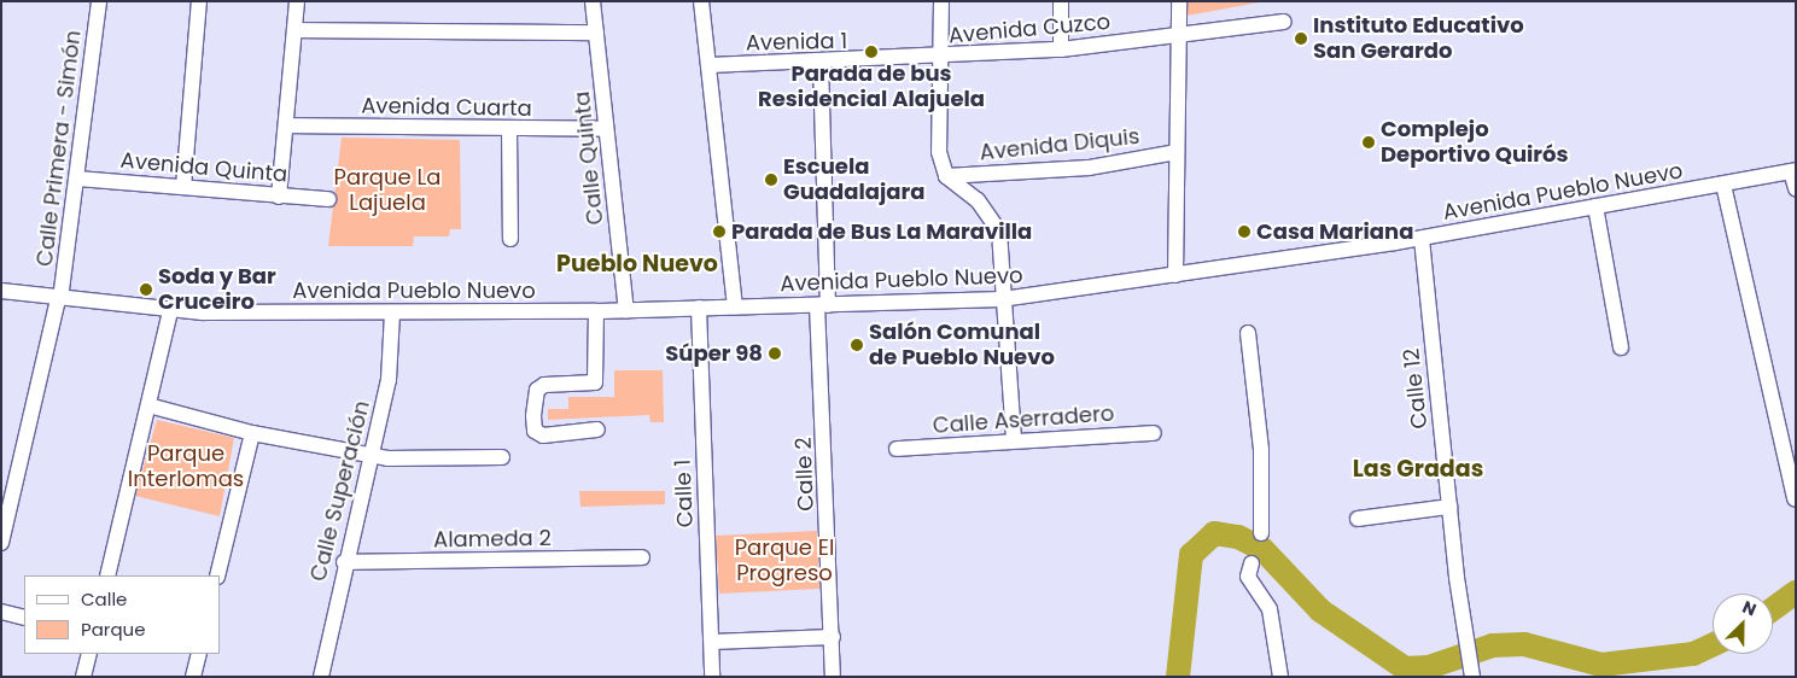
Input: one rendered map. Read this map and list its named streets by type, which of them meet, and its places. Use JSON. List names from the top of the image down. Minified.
{"streets":{"street":["Avenida Cuzco","Avenida 1","Avenida Cuarta","Avenida Diquis","Calle Primera - Simón","Calle Quinta","Avenida Quinta","Avenida Pueblo Nuevo","Calle 12","Calle Aserradero","Calle 2","Calle Superación","Calle 1","Alameda 2"]},"crossings":[["Avenida Cuzco","Avenida 1"],["Avenida Cuarta","Calle Quinta"],["Calle Primera - Simón","Avenida Quinta"],["Calle Primera - Simón","Avenida Pueblo Nuevo"],["Calle Quinta","Avenida Pueblo Nuevo"],["Avenida Pueblo Nuevo","Calle 12"],["Avenida Pueblo Nuevo","Calle 2"],["Avenida Pueblo Nuevo","Calle Superación"],["Avenida Pueblo Nuevo","Calle 1"],["Calle Superación","Alameda 2"]],"districts":["Pueblo Nuevo","Las Gradas"],"parks":["Parque La Lajuela","Parque Interlomas","Parque El Progreso"],"places":["Instituto Educativo San Gerardo","Parada de bus Residencial Alajuela","Complejo Deportivo Quirós","Escuela Guadalajara","Parada de Bus La Maravilla","Casa Mariana","Soda y Bar Cruceiro","Salón Comunal de Pueblo Nuevo","Súper 98"],"legend":["Calle","Parque"],"north":"top right"}
